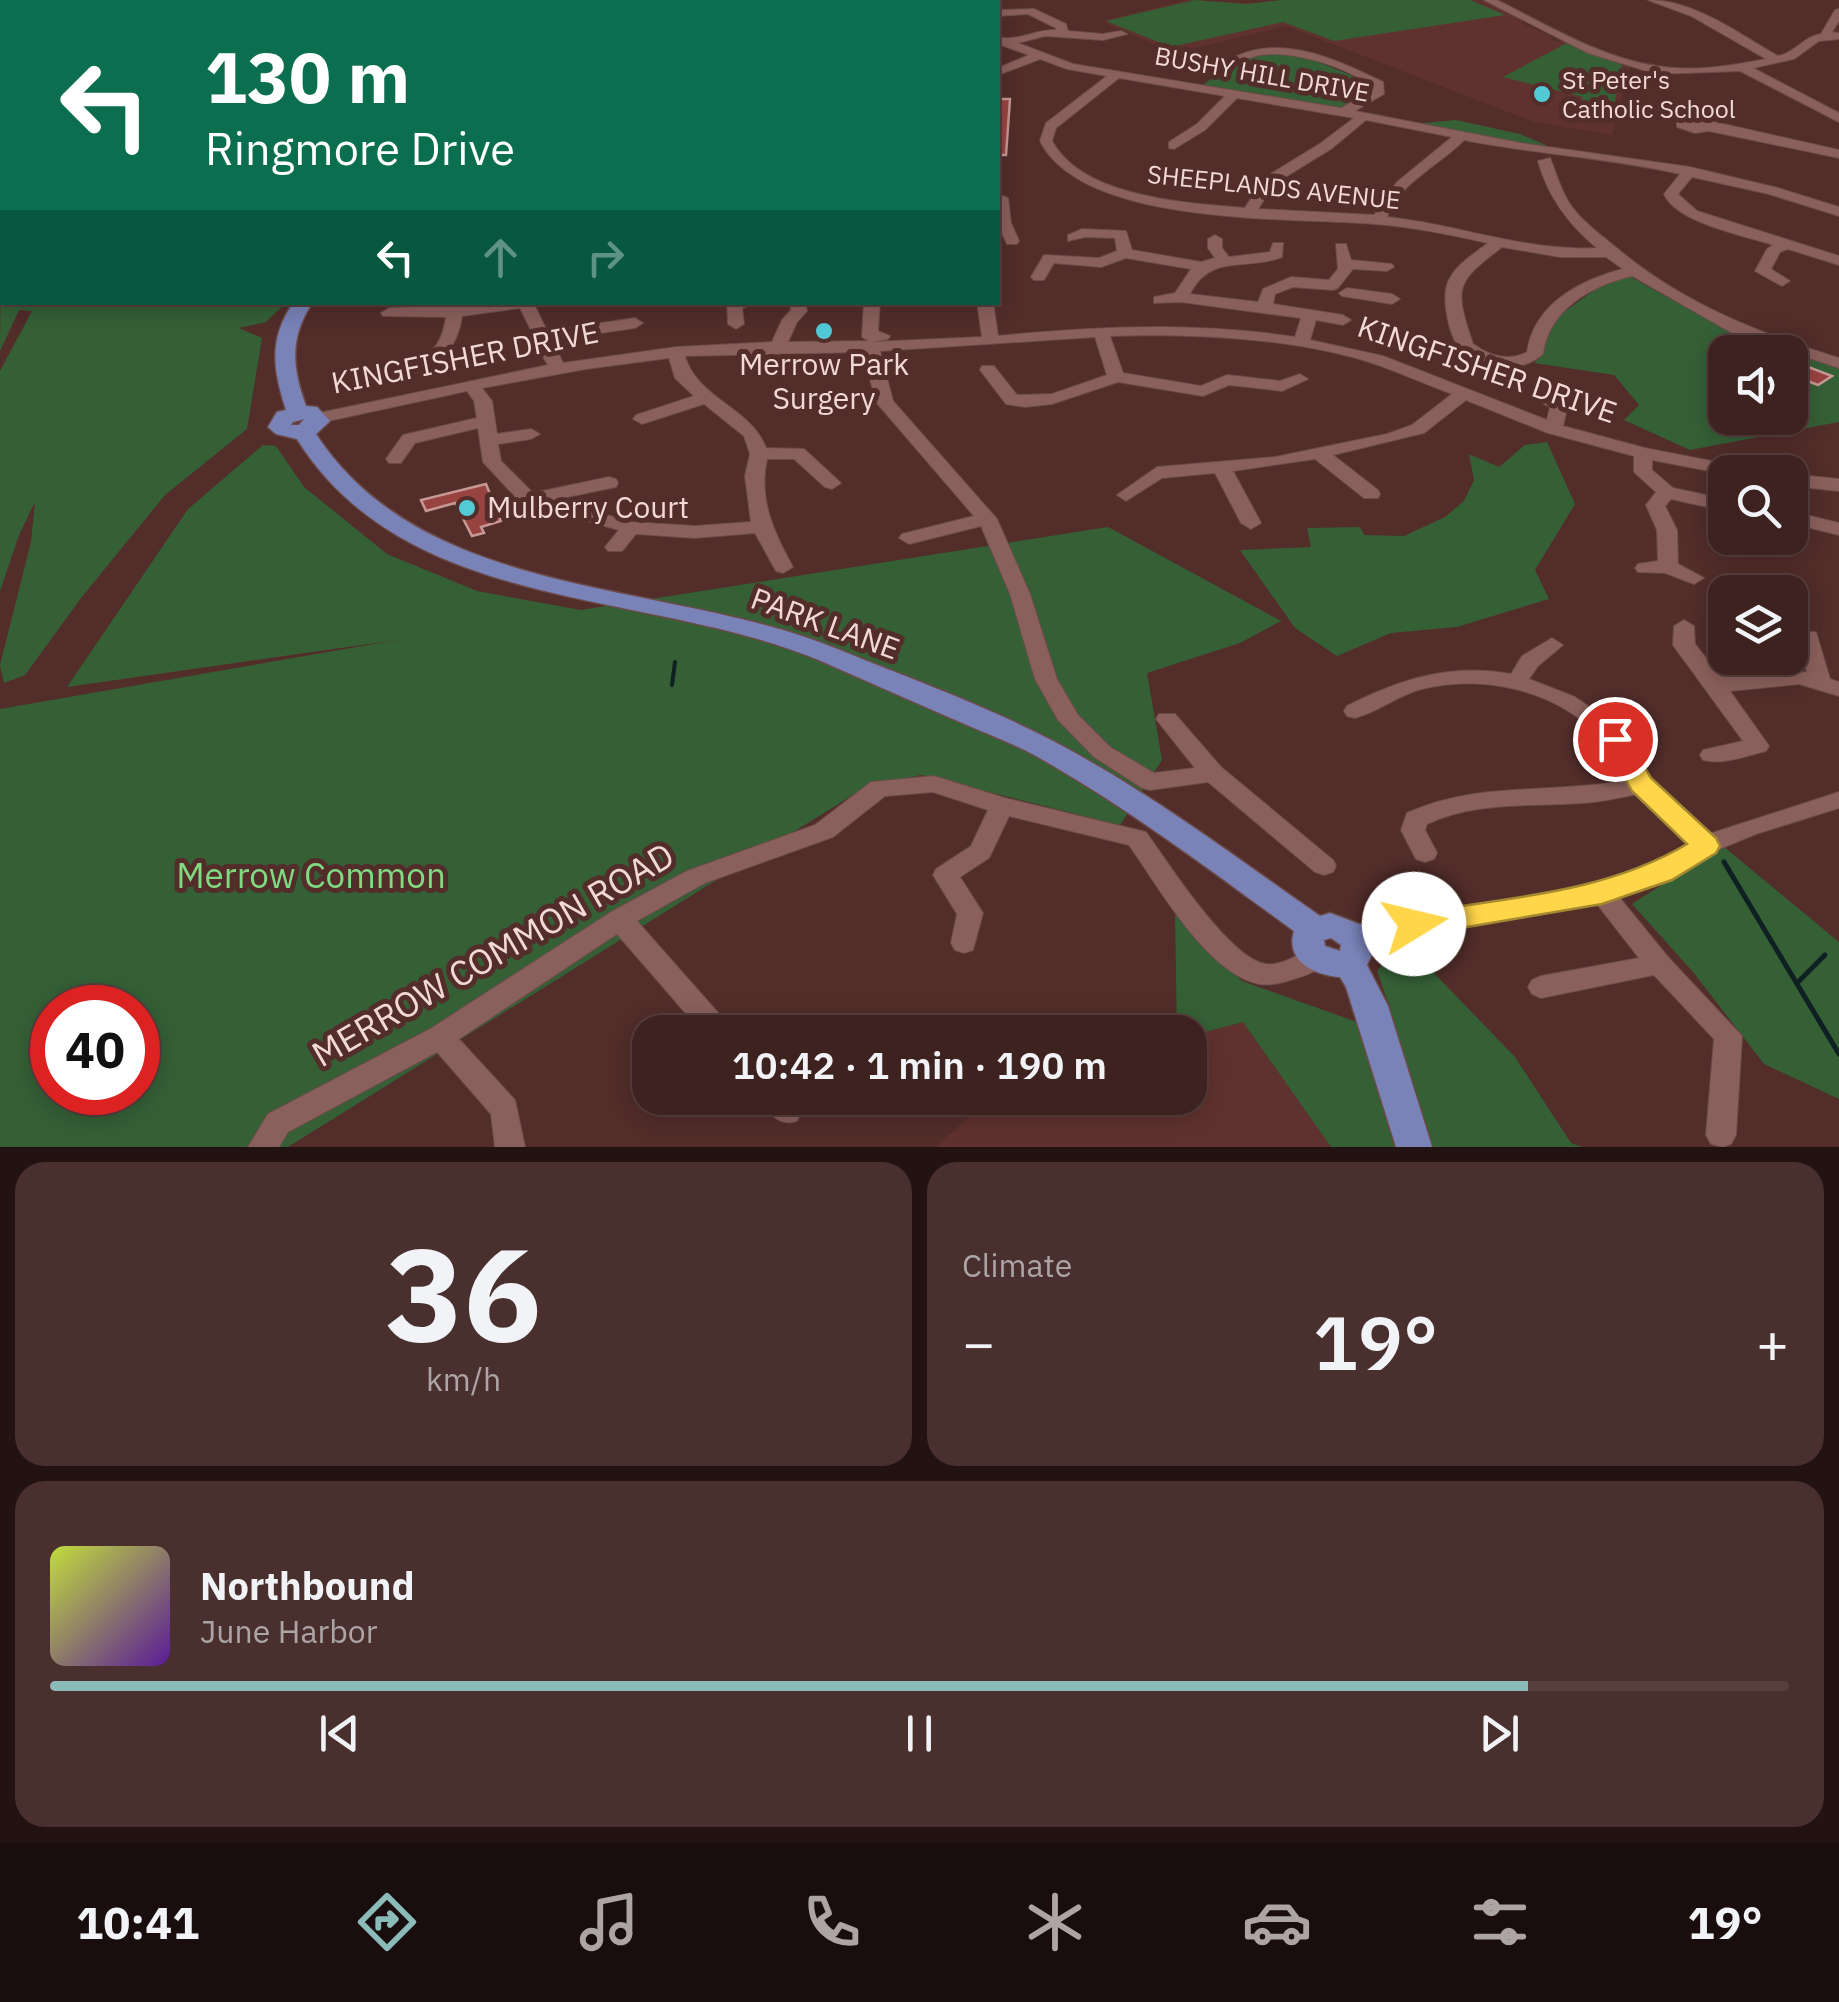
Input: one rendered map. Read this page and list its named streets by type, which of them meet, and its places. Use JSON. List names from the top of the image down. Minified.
{"streets":{"main road":["PARK LANE"],"street":["BUSHY HILL DRIVE","SHEEPLANDS AVENUE","KINGFISHER DRIVE","MERROW COMMON ROAD"]},"crossings":[["BUSHY HILL DRIVE","SHEEPLANDS AVENUE"],["KINGFISHER DRIVE","PARK LANE"],["PARK LANE","MERROW COMMON ROAD"]],"parks":["Merrow Common"],"places":["St Peter's Catholic School","Merrow Park Surgery","Mulberry Court"],"page":{"turn":["130 m","Ringmore Drive"],"limit":"40","trip":"10:42 · 1 min · 190 m","tile":[["36","km/h"],"Climate"],"heat":["−","19°","+"],"song":["Northbound","June Harbor"],"tabs":["10:41","19°"]}}
